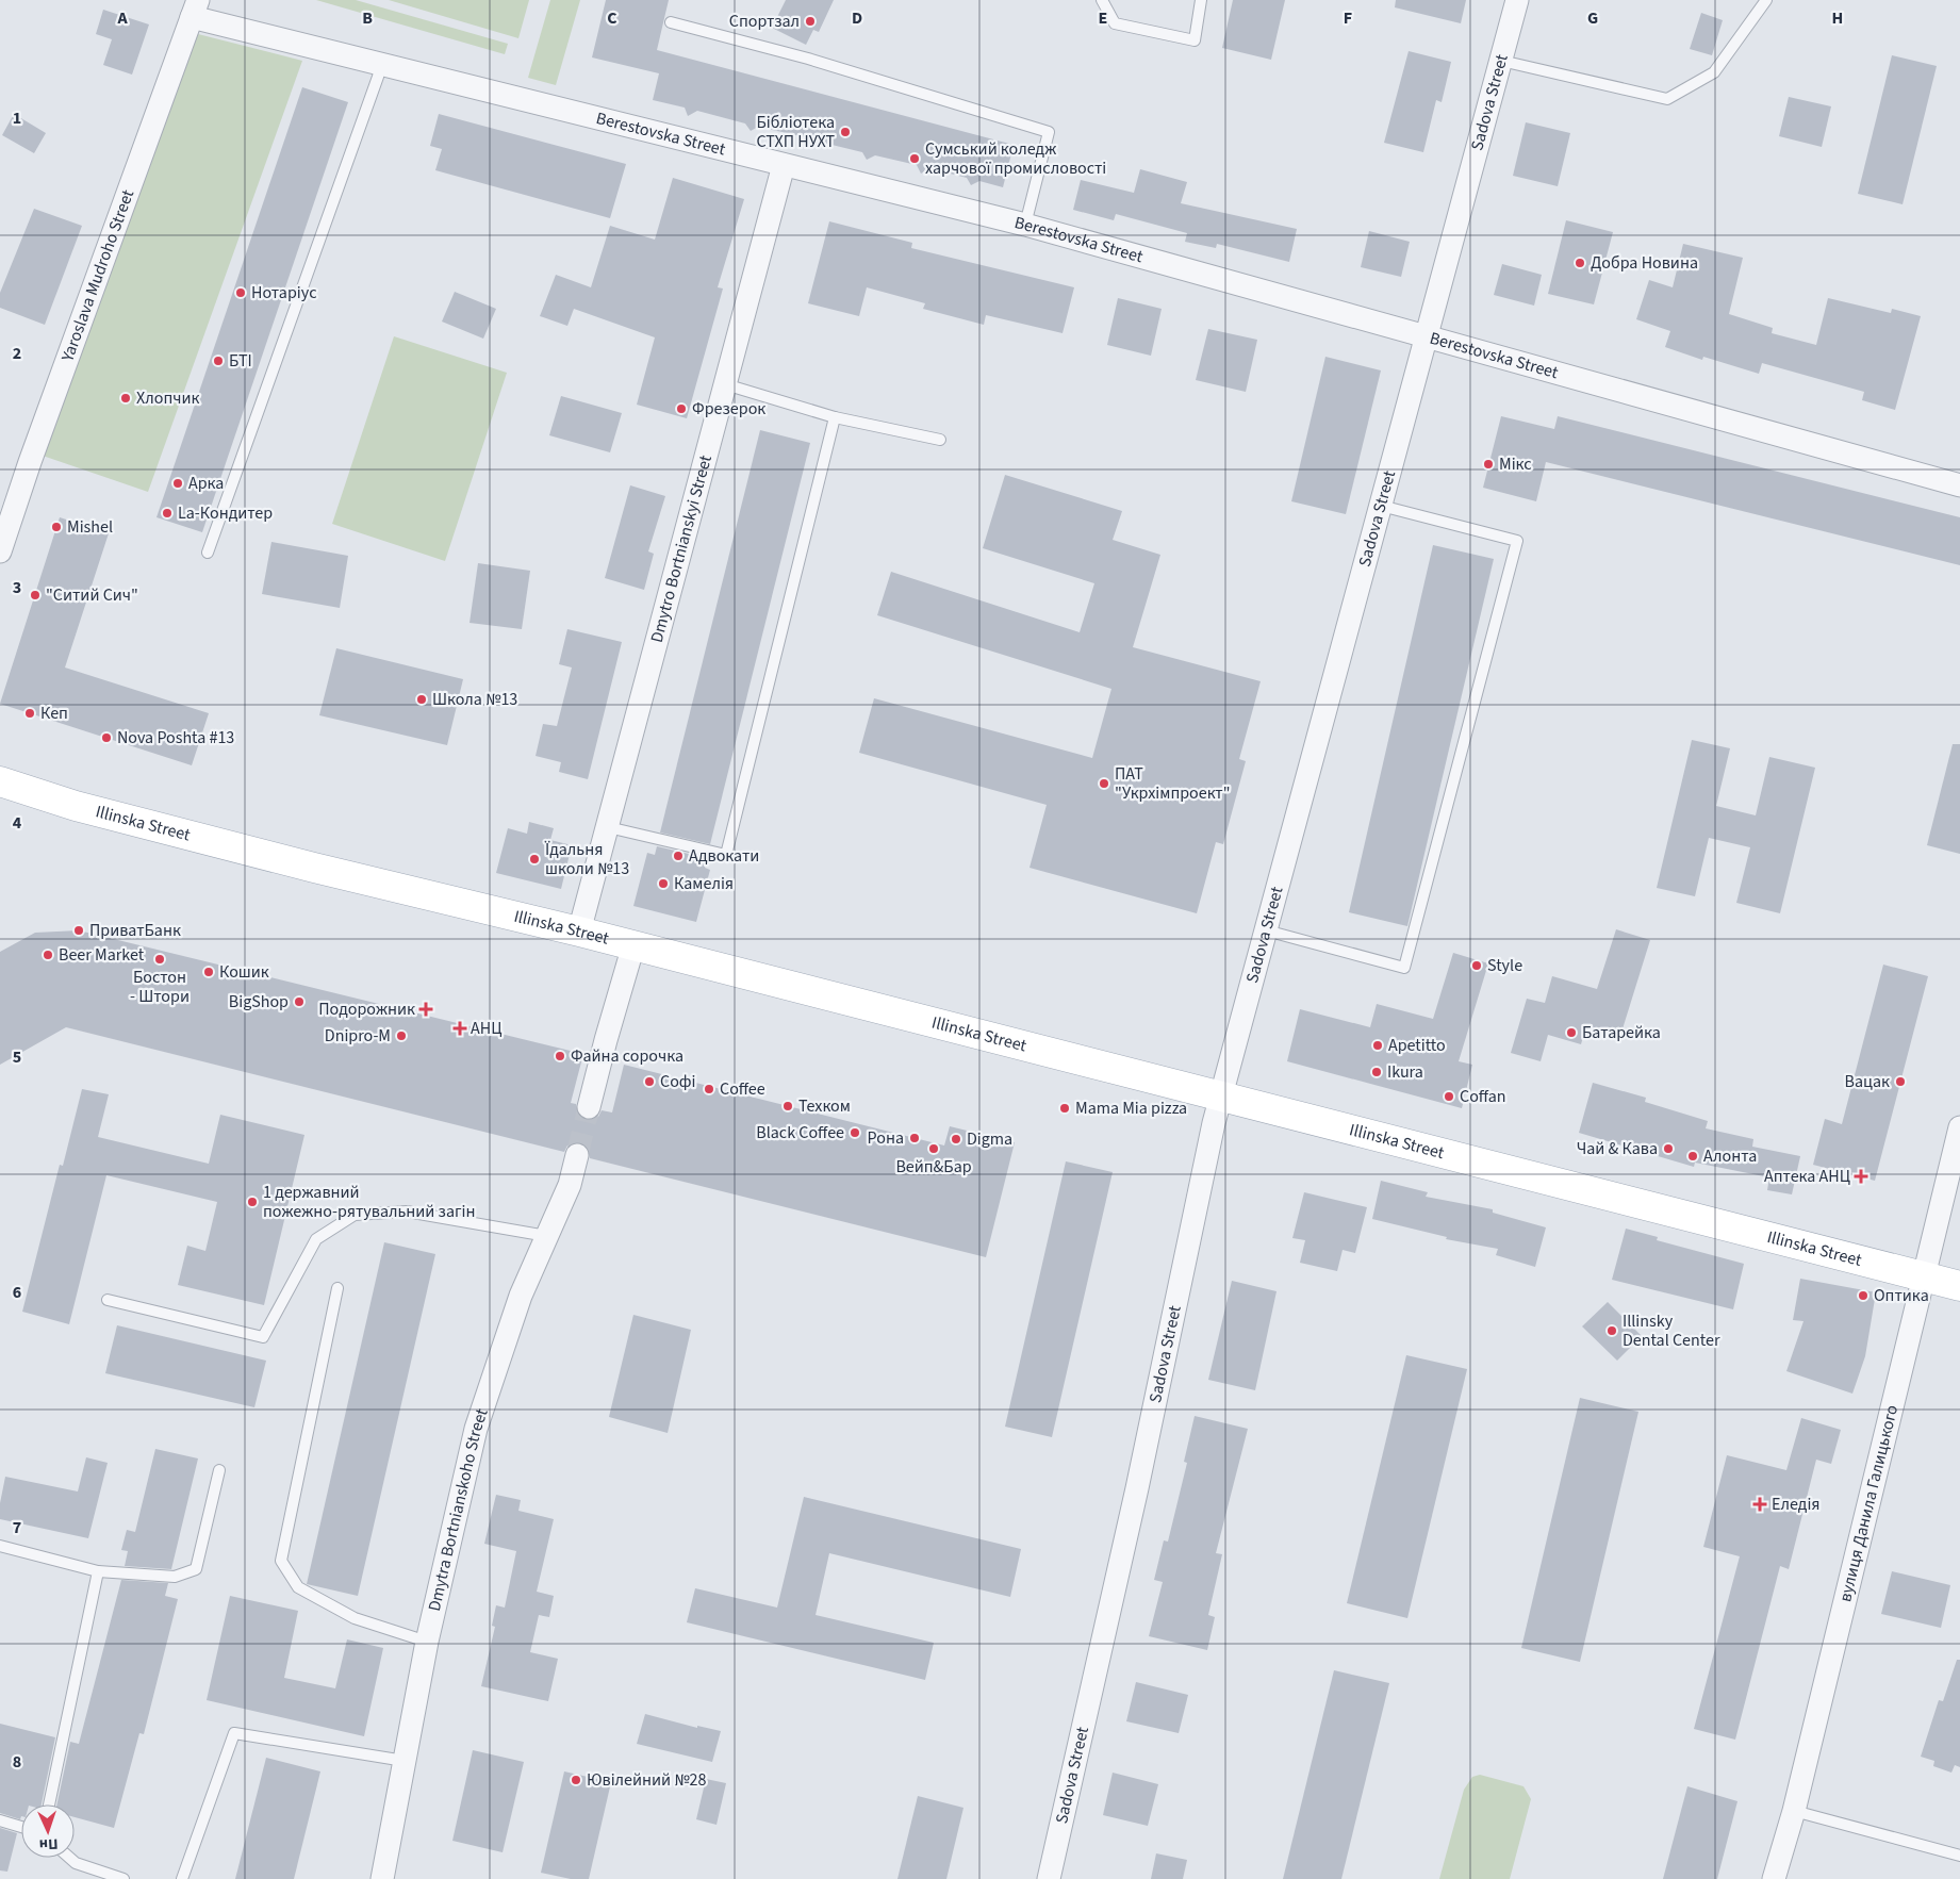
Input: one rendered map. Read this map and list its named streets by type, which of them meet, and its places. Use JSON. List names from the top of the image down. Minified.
{"streets":{"main road":["Illinska Street"],"street":["Sadova Street","Berestovska Street","Yaroslava Mudroho Street","Dmytro Bortnianskyi Street","вулиця Данила Галицького","Dmytra Bortnianskoho Street"]},"crossings":[["Sadova Street","Berestovska Street"],["Sadova Street","Illinska Street"],["Berestovska Street","Yaroslava Mudroho Street"],["Berestovska Street","Dmytro Bortnianskyi Street"],["Dmytro Bortnianskyi Street","Illinska Street"],["Illinska Street","вулиця Данила Галицького"]],"places":{"other":["Спортзал","Бібліотека СТХП НУХТ","Сумський коледж харчової промисловості","Добра Новина","Нотаріус","БТІ","Хлопчик","Фрезерок","Мікс","Арка","La-Кондитер","Mishel","\"Ситий Сич\"","Школа №13","Кеп","Nova Poshta #13","ПАТ \"Укрхімпроект\"","Адвокати","Їдальня школи №13","Камелія","ПриватБанк","Beer Market","Бостон - Штори","Style","Кошик","BigShop","Батарейка","Dnipro-M","Apetitto","Файна сорочка","Ikura","Софі","Вацак","Coffee","Coffan","Техком","Mama Mia pizza","Black Coffee","Рона","Digma","Вейп&Бар","Чай & Кава","Алонта","1 державний пожежно-рятувальний загін","Оптика","Illinsky Dental Center","Ювілейний №28"],"health":["Подорожник","АНЦ","Аптека АНЦ","Еледія"]},"north":"bottom","grid":{"columns":["A","B","C","D","E","F","G","H"],"rows":["1","2","3","4","5","6","7","8"]}}
